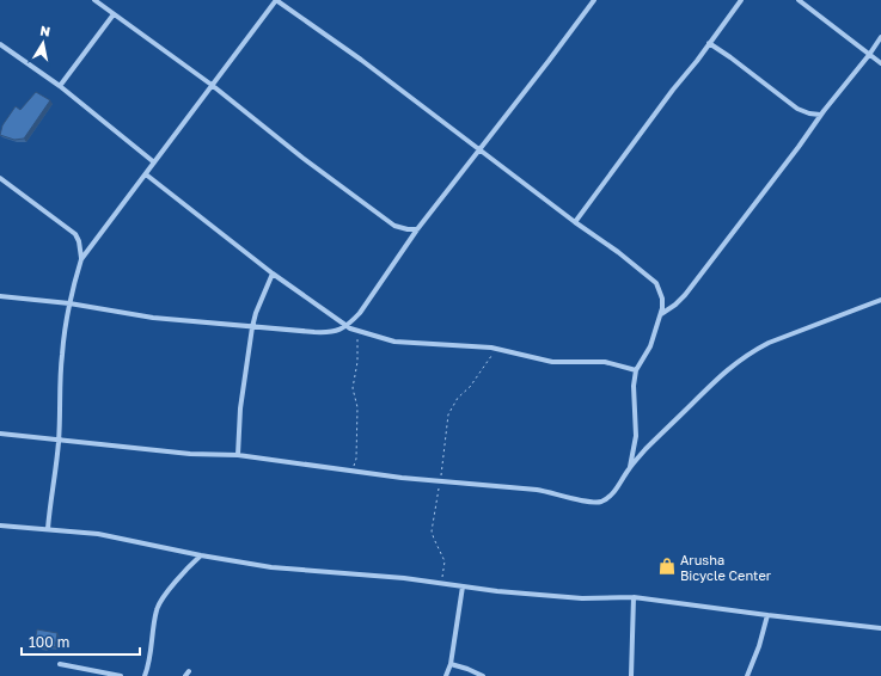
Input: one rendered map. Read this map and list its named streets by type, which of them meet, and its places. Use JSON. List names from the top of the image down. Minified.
{"places":{"shop":["Arusha Bicycle Center"]},"scale_bar":"100 m","north":"top"}
